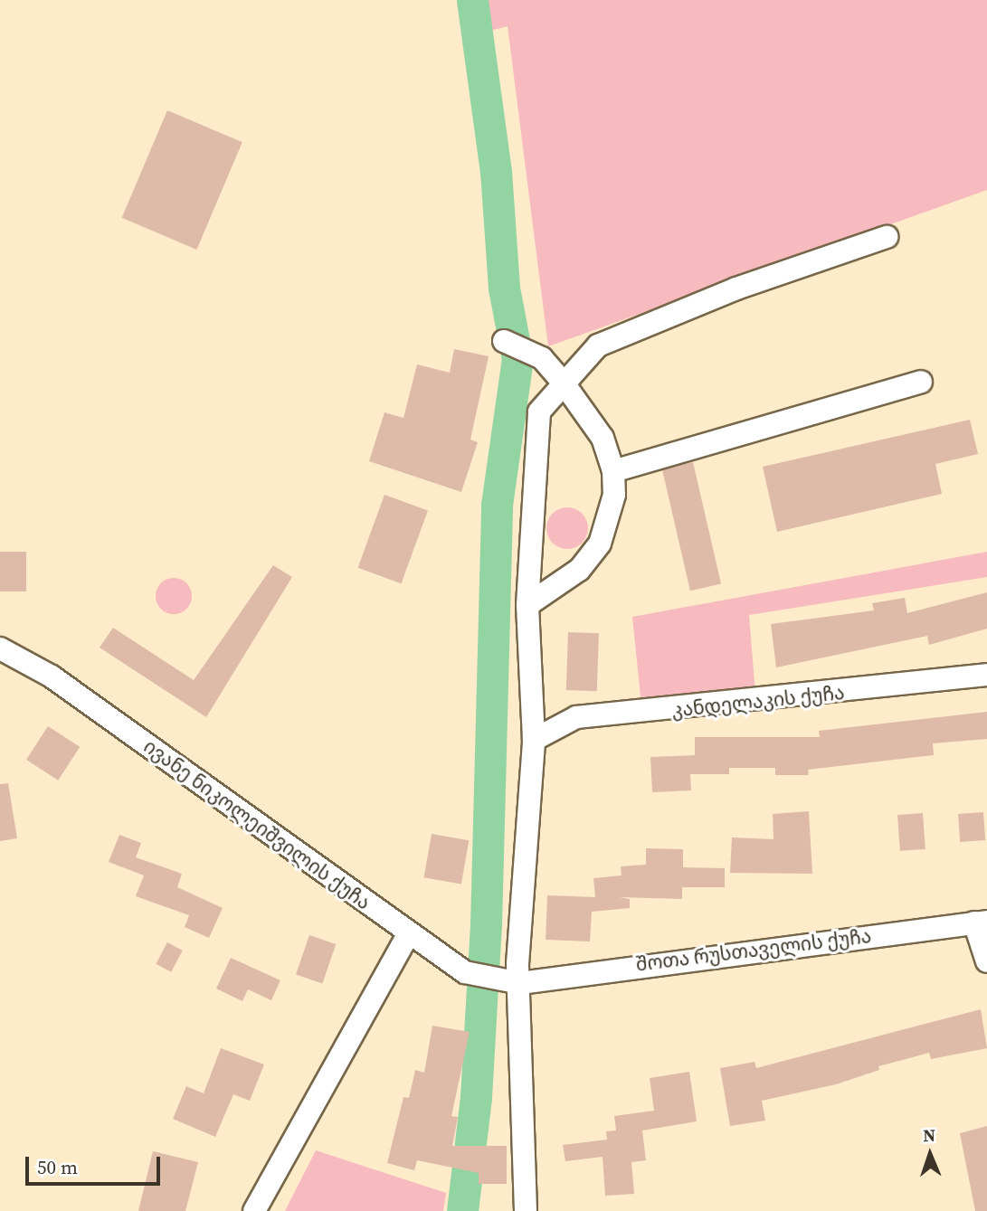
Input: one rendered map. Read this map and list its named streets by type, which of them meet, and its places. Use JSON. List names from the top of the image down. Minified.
{"streets":{"street":["კანდელაკის ქუჩა","ივანე ნიკოლეიშვილის ქუჩა","შოთა რუსთაველის ქუჩა"]},"crossings":[["ივანე ნიკოლეიშვილის ქუჩა","შოთა რუსთაველის ქუჩა"]],"scale_bar":"50 m","north":"top"}
